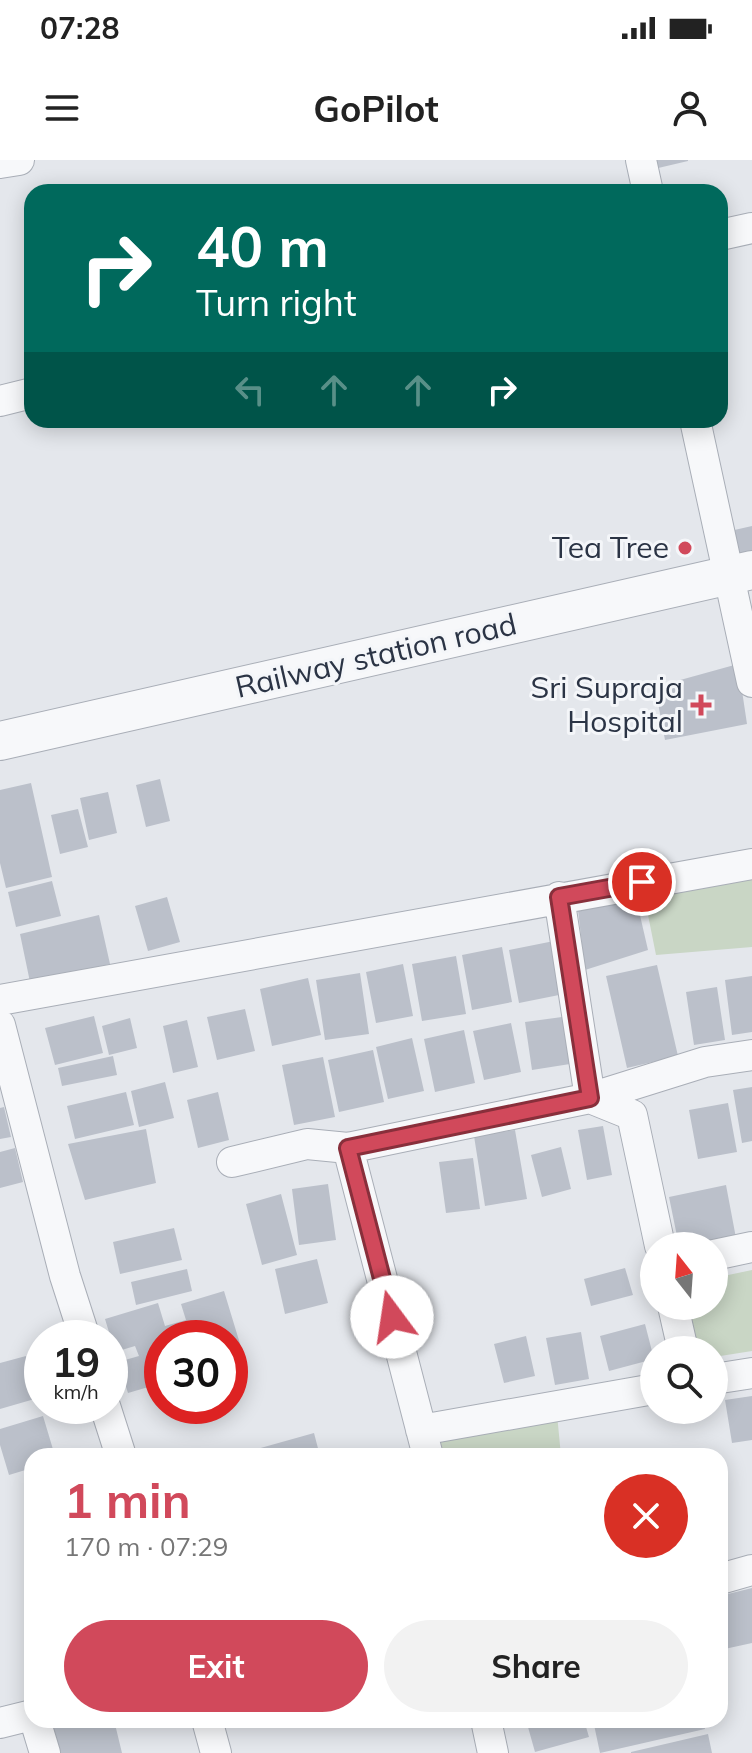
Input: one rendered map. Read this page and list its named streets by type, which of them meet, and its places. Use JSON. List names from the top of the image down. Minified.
{"streets":{"street":["Railway station road"]},"places":{"other":["Tea Tree"],"health":["Sri Supraja Hospital"]},"north":"top","page":{"status":"07:28","header":"GoPilot","turn":["40 m","Turn right"],"speed":"19 km/h","limit":"30","heading":["1 min","170 m · 07:29"],"buttons":["Exit","Share"]}}
